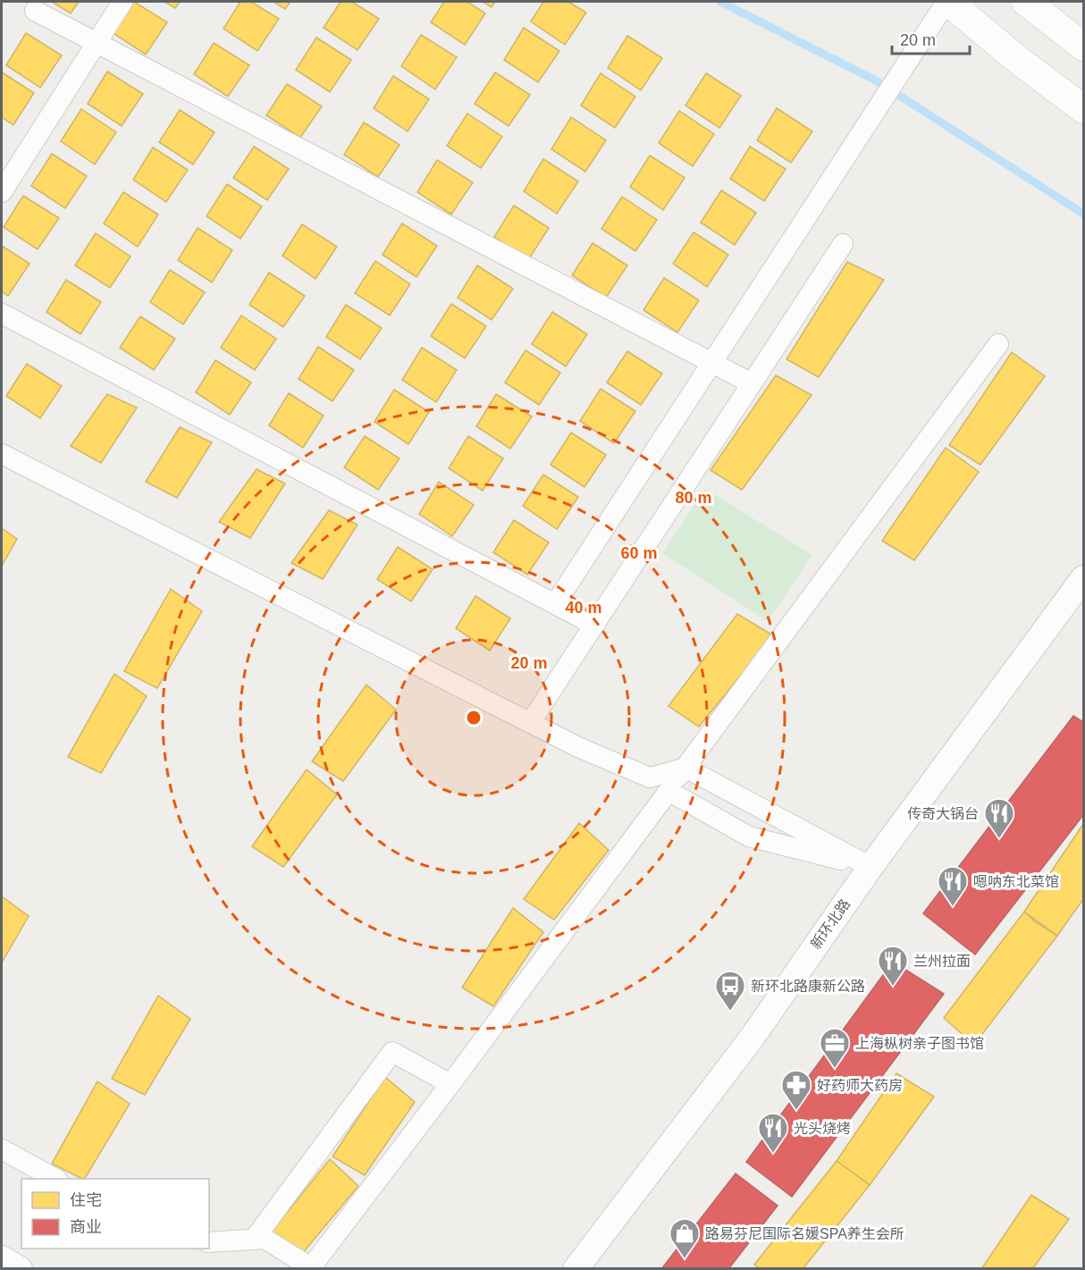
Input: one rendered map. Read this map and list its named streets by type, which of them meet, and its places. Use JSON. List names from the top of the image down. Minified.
{"streets":{"street":["新环北路"]},"places":{"restaurant":["传奇大锅台","嗯呐东北菜馆","兰州拉面","光头烧烤"],"bus stop":["新环北路康新公路"],"office":["上海枞树亲子图书馆"],"pharmacy":["好药师大药房"],"shop":["路易芬尼国际名媛SPA养生会所"]},"legend":["住宅","商业"],"scale_bar":"20 m","rings":["80 m","60 m","40 m","20 m"]}
